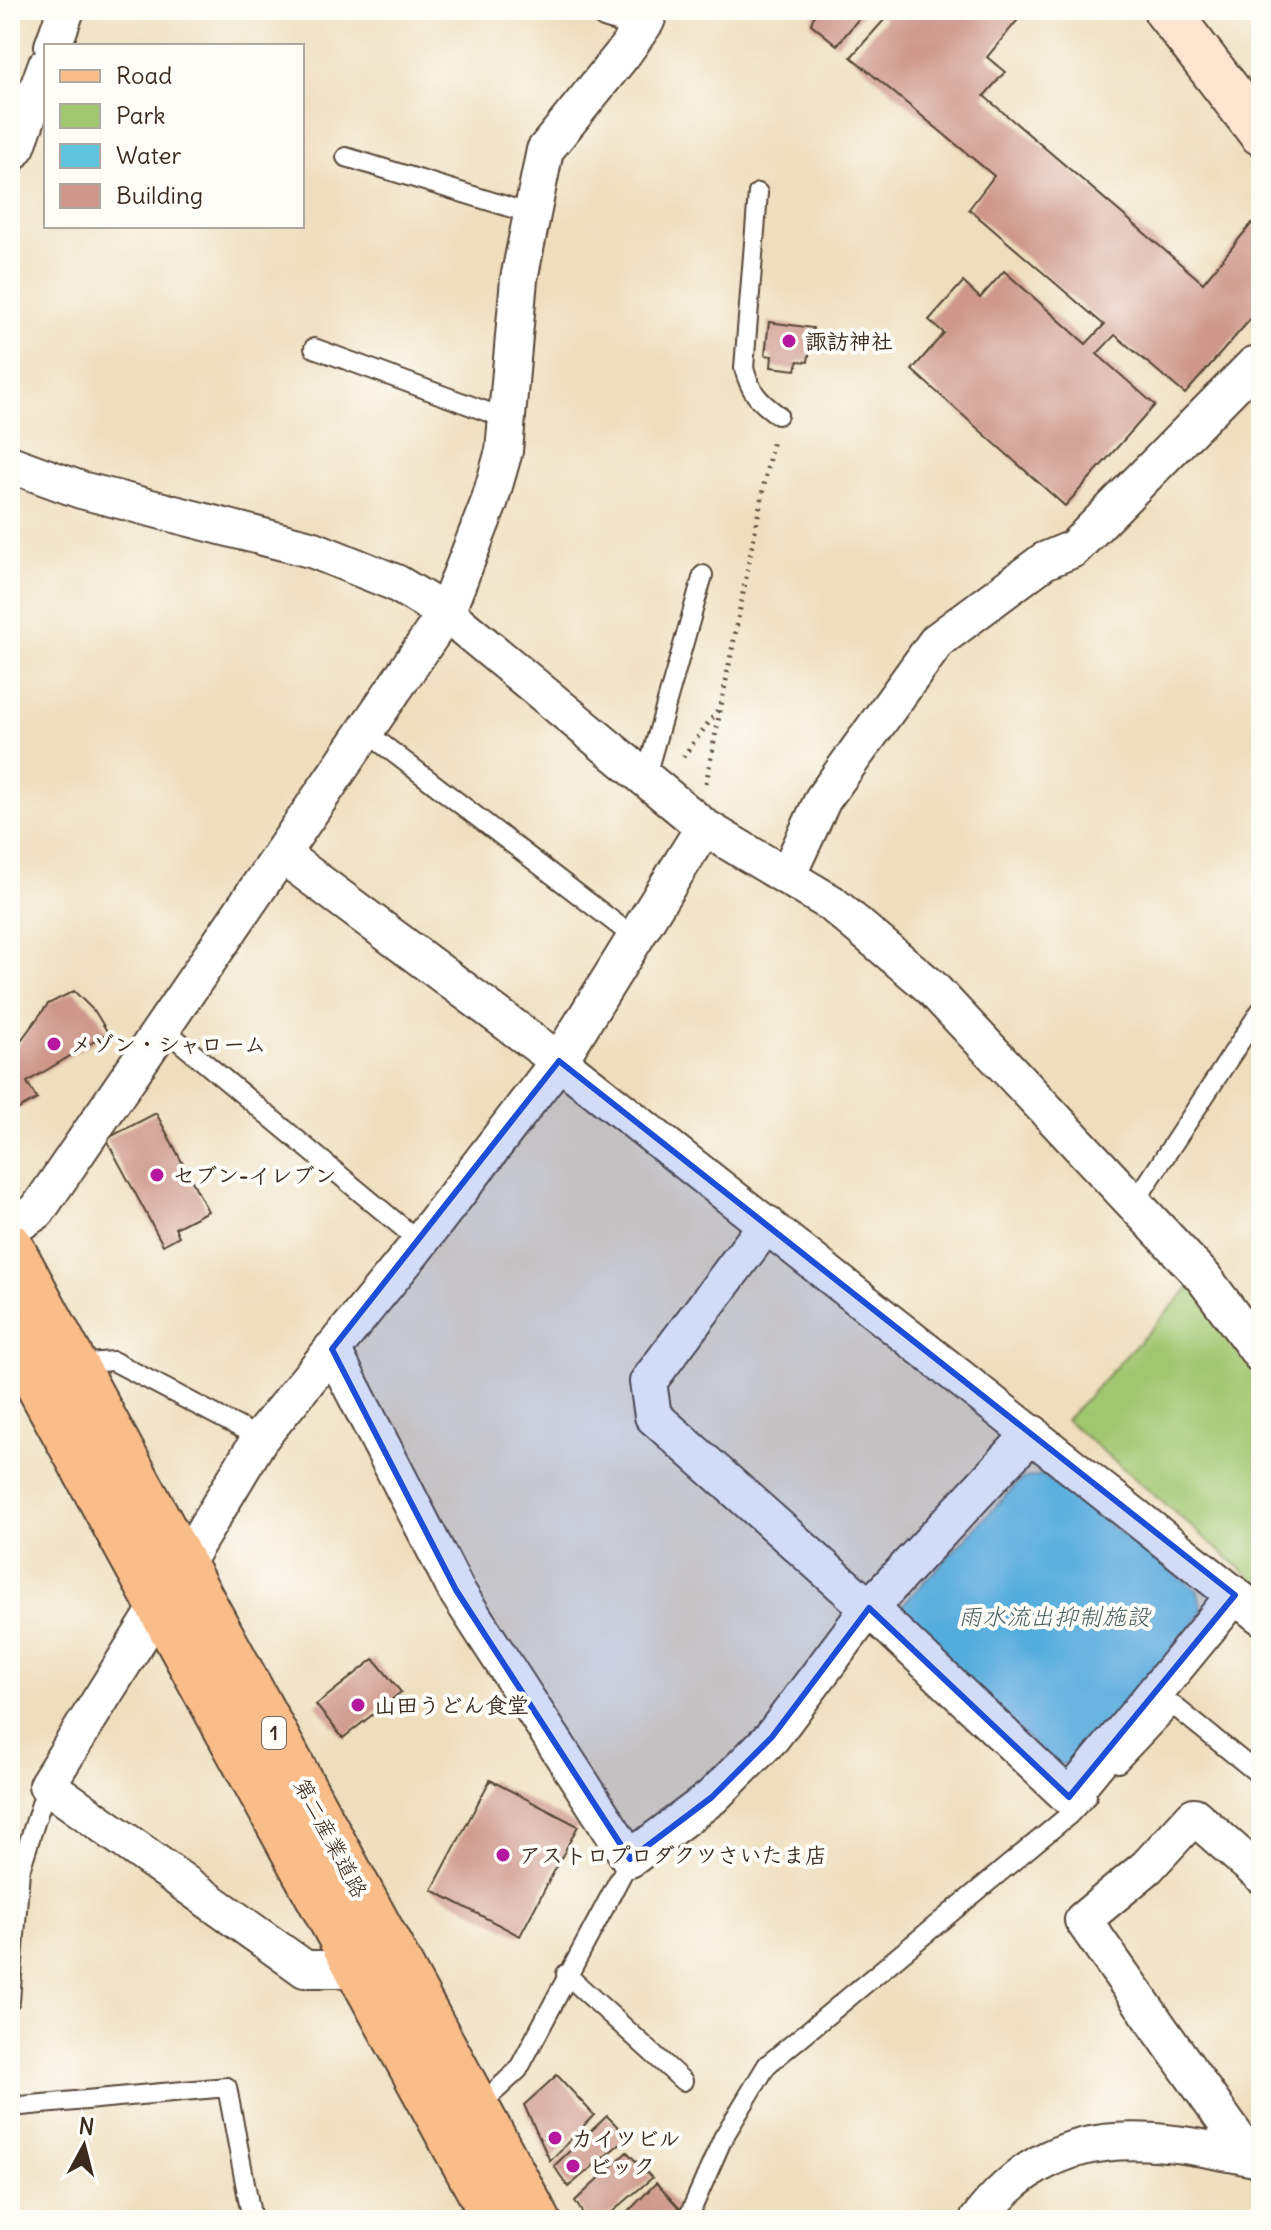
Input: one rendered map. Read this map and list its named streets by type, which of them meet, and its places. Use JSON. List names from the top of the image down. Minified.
{"streets":{"main road":["1","第二産業道路"]},"water":["雨水流出抑制施設"],"places":["諏訪神社","メゾン・シャローム","セブン-イレブン","山田うどん食堂","アストロプロダクツさいたま店","カイツビル","ビック"],"legend":["Road","Park","Water","Building"],"north":"top"}
